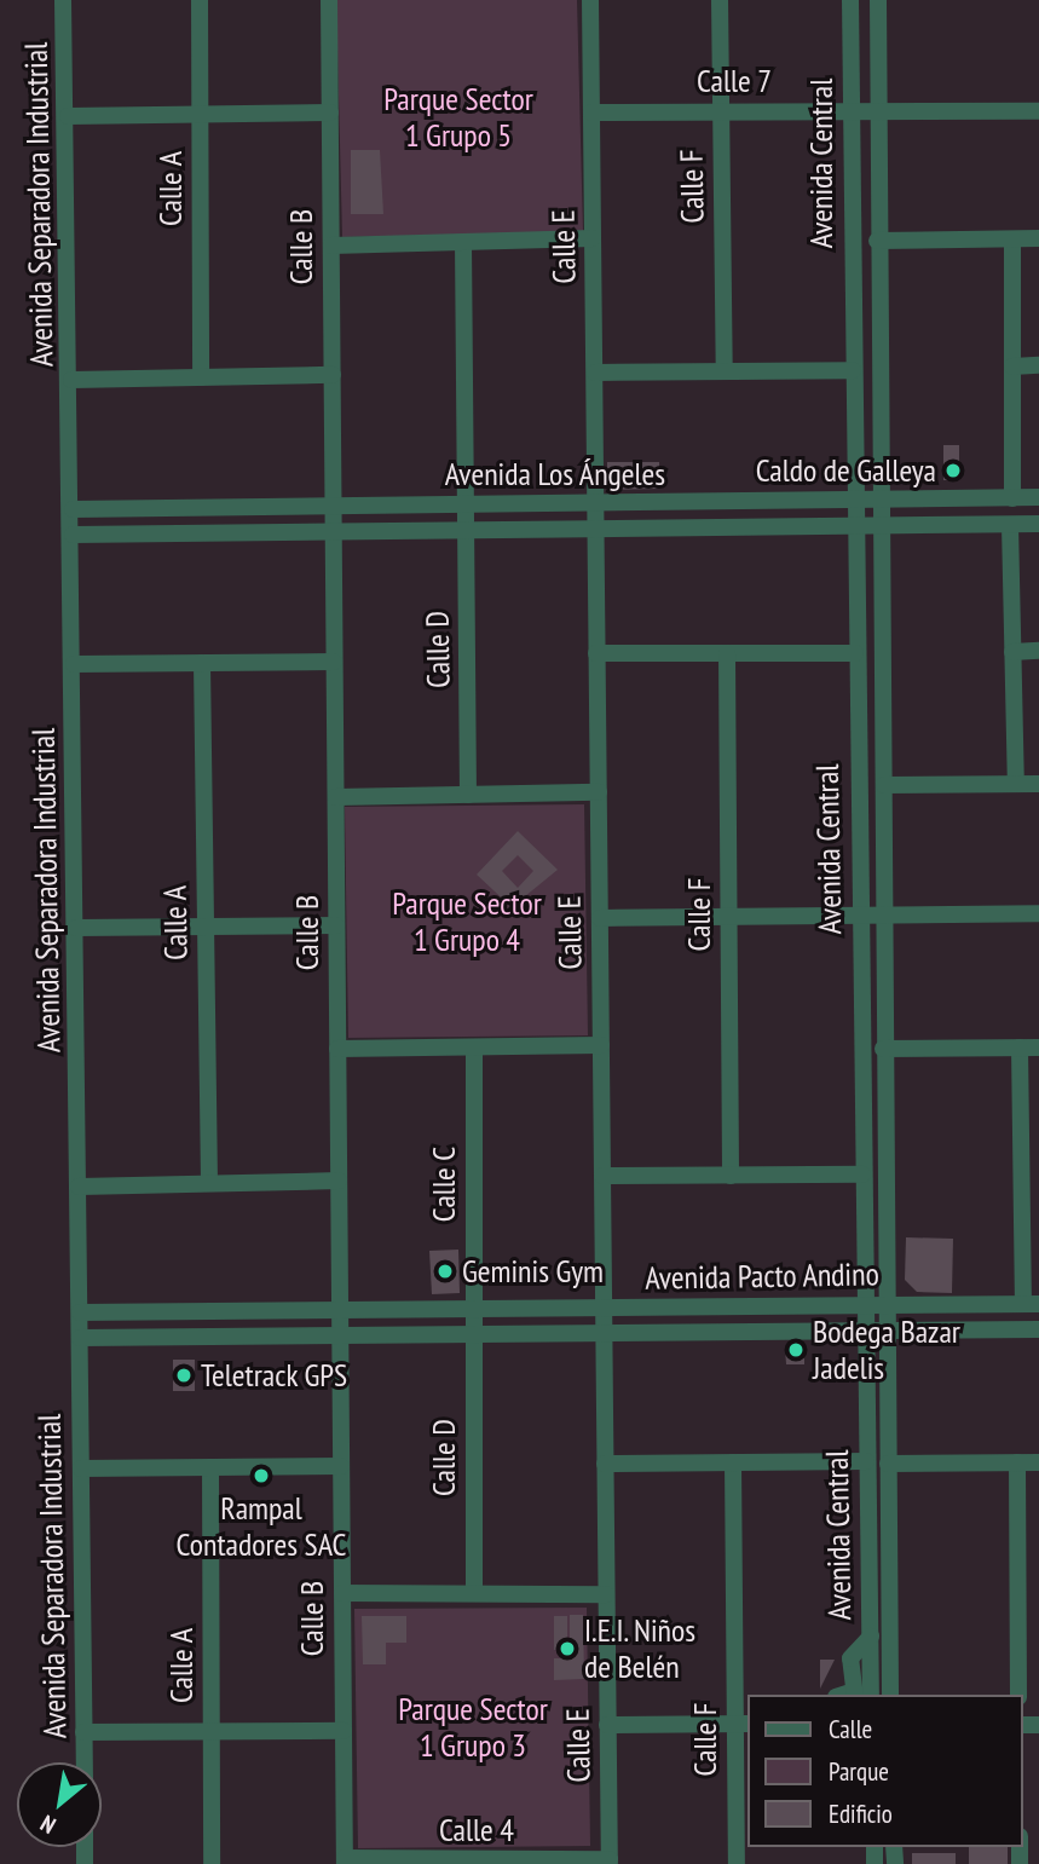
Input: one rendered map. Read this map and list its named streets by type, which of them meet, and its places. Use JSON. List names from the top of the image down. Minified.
{"streets":{"street":["Calle 7","Avenida Central","Calle F","Calle A","Avenida Separadora Industrial","Calle B","Calle E","Avenida Los Ángeles","Calle D","Calle C","Avenida Pacto Andino","Calle 4"]},"crossings":[["Calle 7","Avenida Central"],["Calle 7","Calle F"],["Calle 7","Calle E"],["Avenida Central","Avenida Los Ángeles"],["Avenida Central","Avenida Pacto Andino"],["Avenida Separadora Industrial","Avenida Los Ángeles"],["Avenida Separadora Industrial","Avenida Pacto Andino"],["Calle B","Avenida Los Ángeles"],["Calle B","Avenida Pacto Andino"],["Calle B","Calle 4"],["Calle E","Avenida Los Ángeles"],["Calle E","Avenida Pacto Andino"],["Calle E","Calle 4"],["Avenida Los Ángeles","Calle D"],["Calle D","Calle C"],["Calle D","Avenida Pacto Andino"],["Calle C","Avenida Pacto Andino"]],"parks":["Parque Sector 1 Grupo 5","Parque Sector 1 Grupo 4","Parque Sector 1 Grupo 3"],"places":["Caldo de Galleya","Geminis Gym","Bodega Bazar Jadelis","Teletrack GPS","Rampal Contadores SAC","I.E.I. Niños de Belén"],"legend":["Calle","Parque","Edificio"],"north":"bottom left"}
